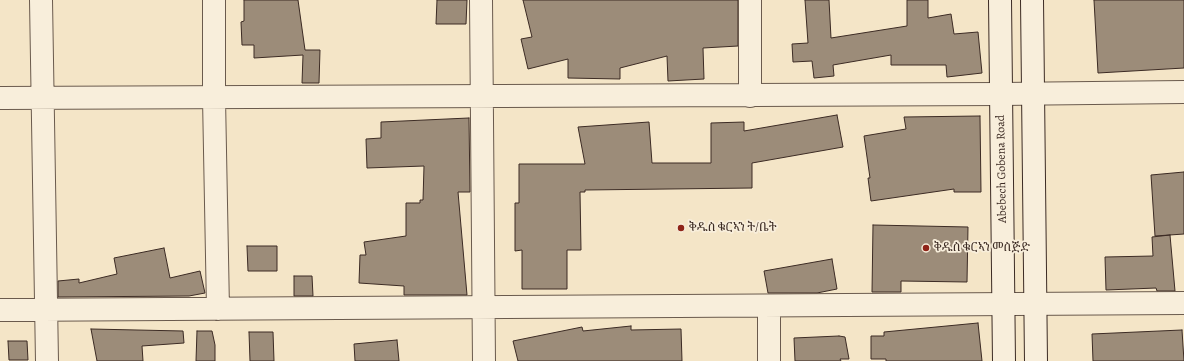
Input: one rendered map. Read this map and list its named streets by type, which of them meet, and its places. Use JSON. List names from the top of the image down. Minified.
{"streets":{"street":["Abebech Gobena Road"]},"places":["ቅዱስ ቁርኣን ት/ቤት","ቅዱስ ቁርኣን መስጅድ"]}
